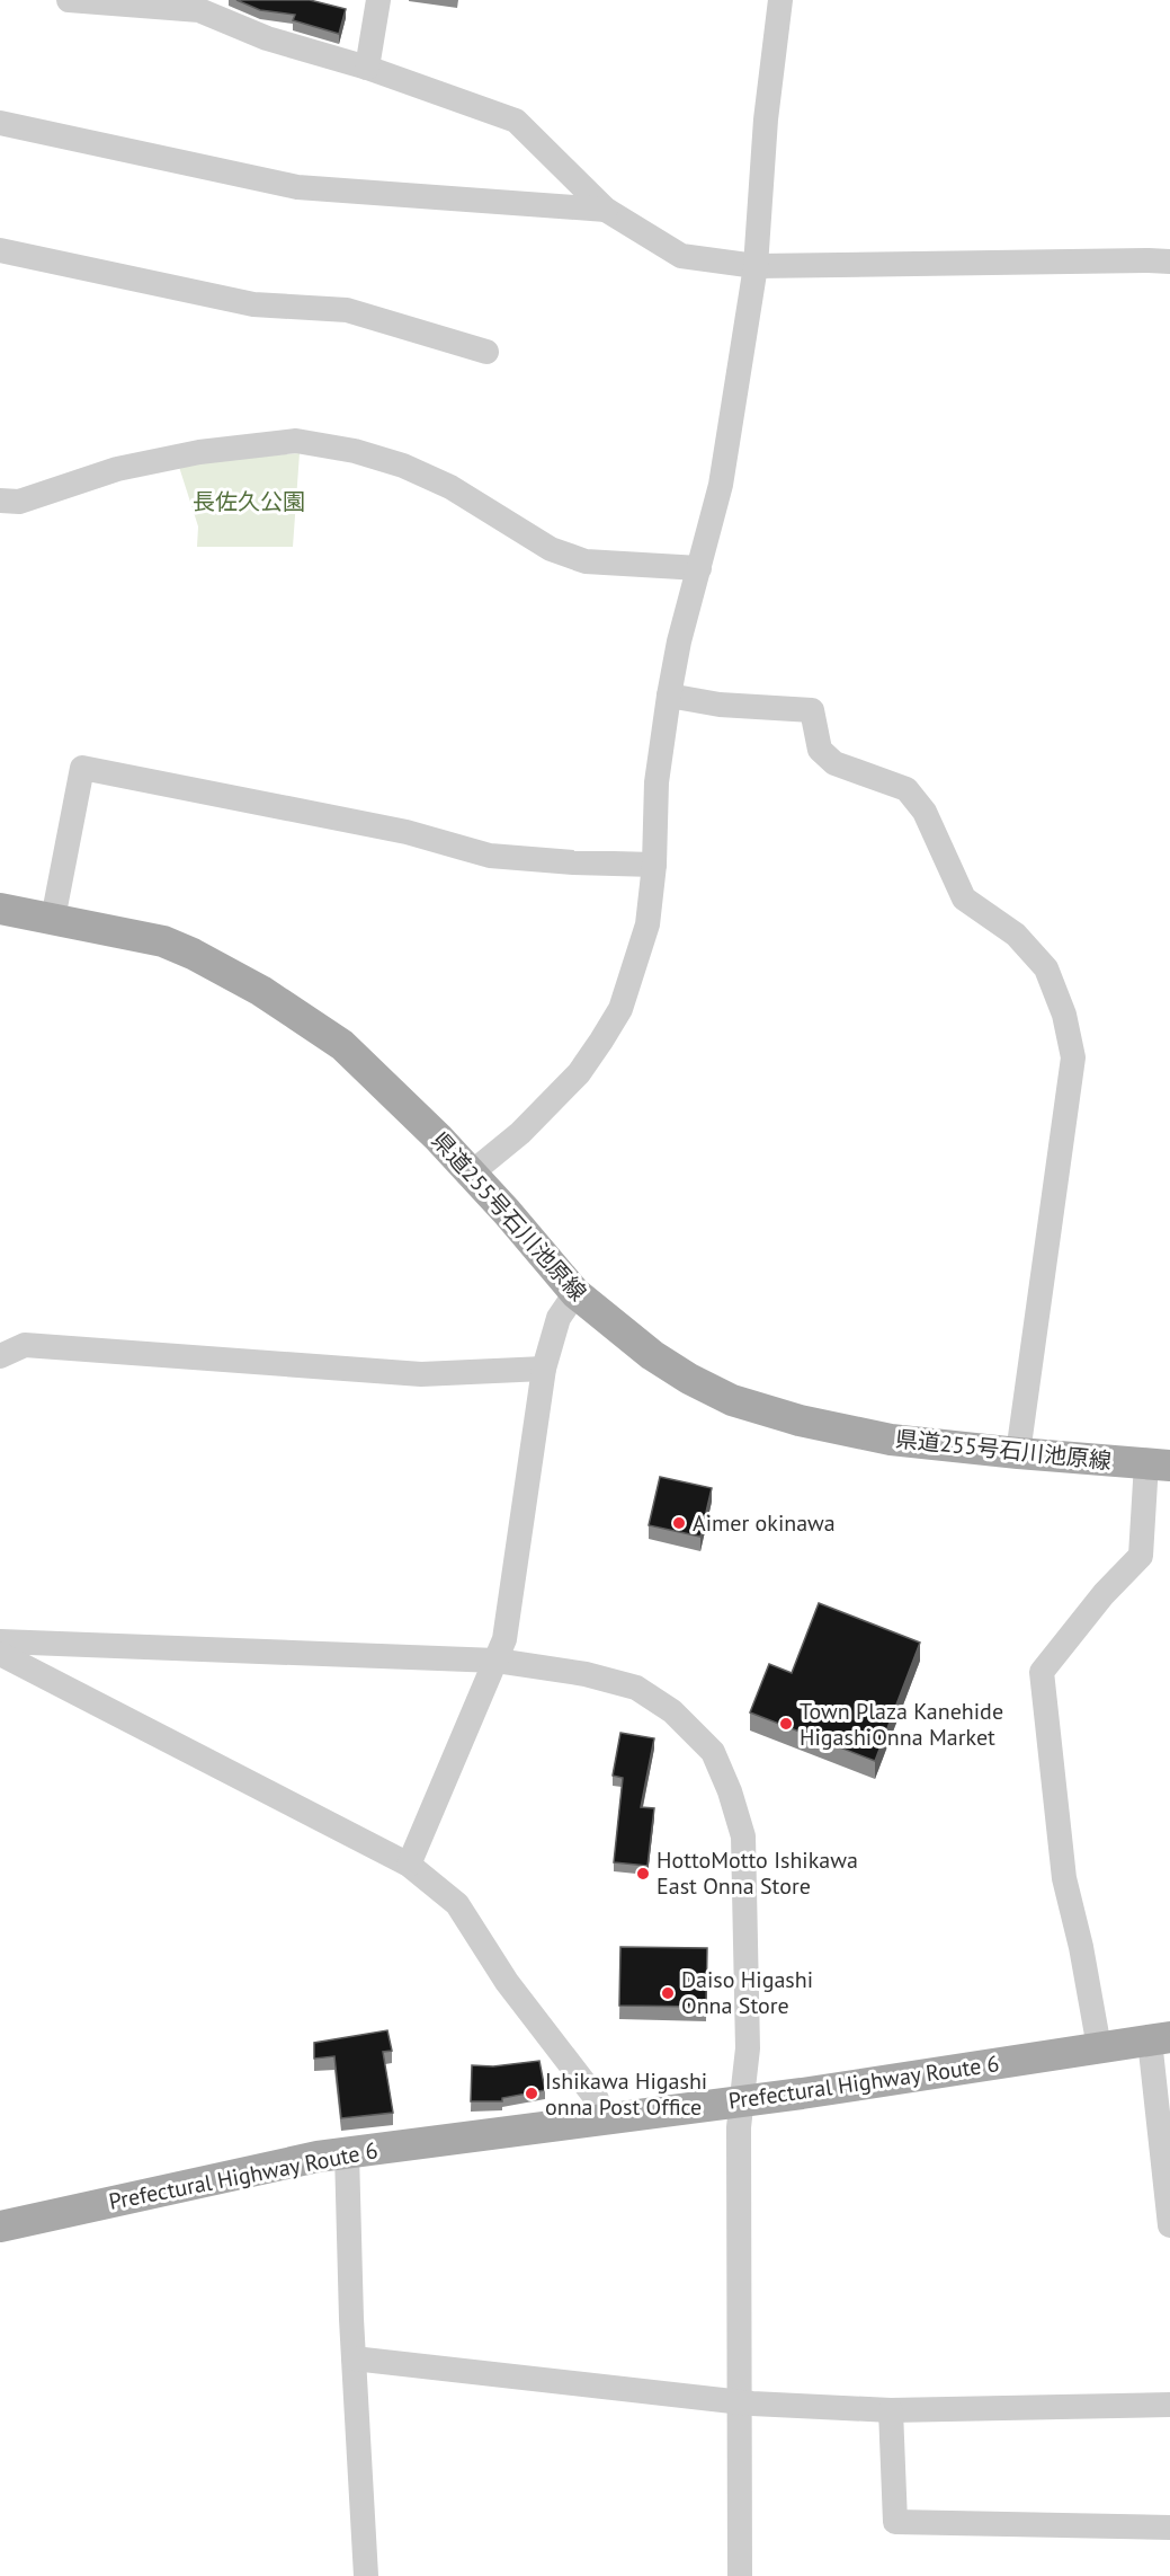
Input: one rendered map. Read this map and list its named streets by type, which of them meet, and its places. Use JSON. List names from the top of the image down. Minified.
{"streets":{"main road":["県道255号石川池原線","Prefectural Highway Route 6"]},"parks":["長佐久公園"],"places":["Aimer okinawa","Town Plaza Kanehide HigashiOnna Market","HottoMotto Ishikawa East Onna Store","Daiso Higashi Onna Store","Ishikawa Higashi onna Post Office"]}
